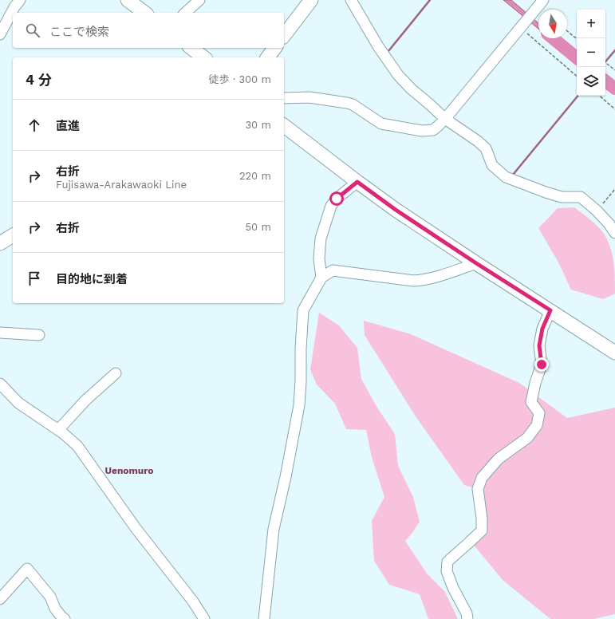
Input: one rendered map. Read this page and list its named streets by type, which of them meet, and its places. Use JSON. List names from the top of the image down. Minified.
{"districts":["Uenomuro"],"north":"bottom","page":{"map_buttons":["+","−"],"search":"ここで検索","heading":["4 分","徒歩 · 300 m"],"list":[["直進","30 m"],["右折","Fujisawa-Arakawaoki Line","220 m"],["右折","50 m"],"目的地に到着"]}}
